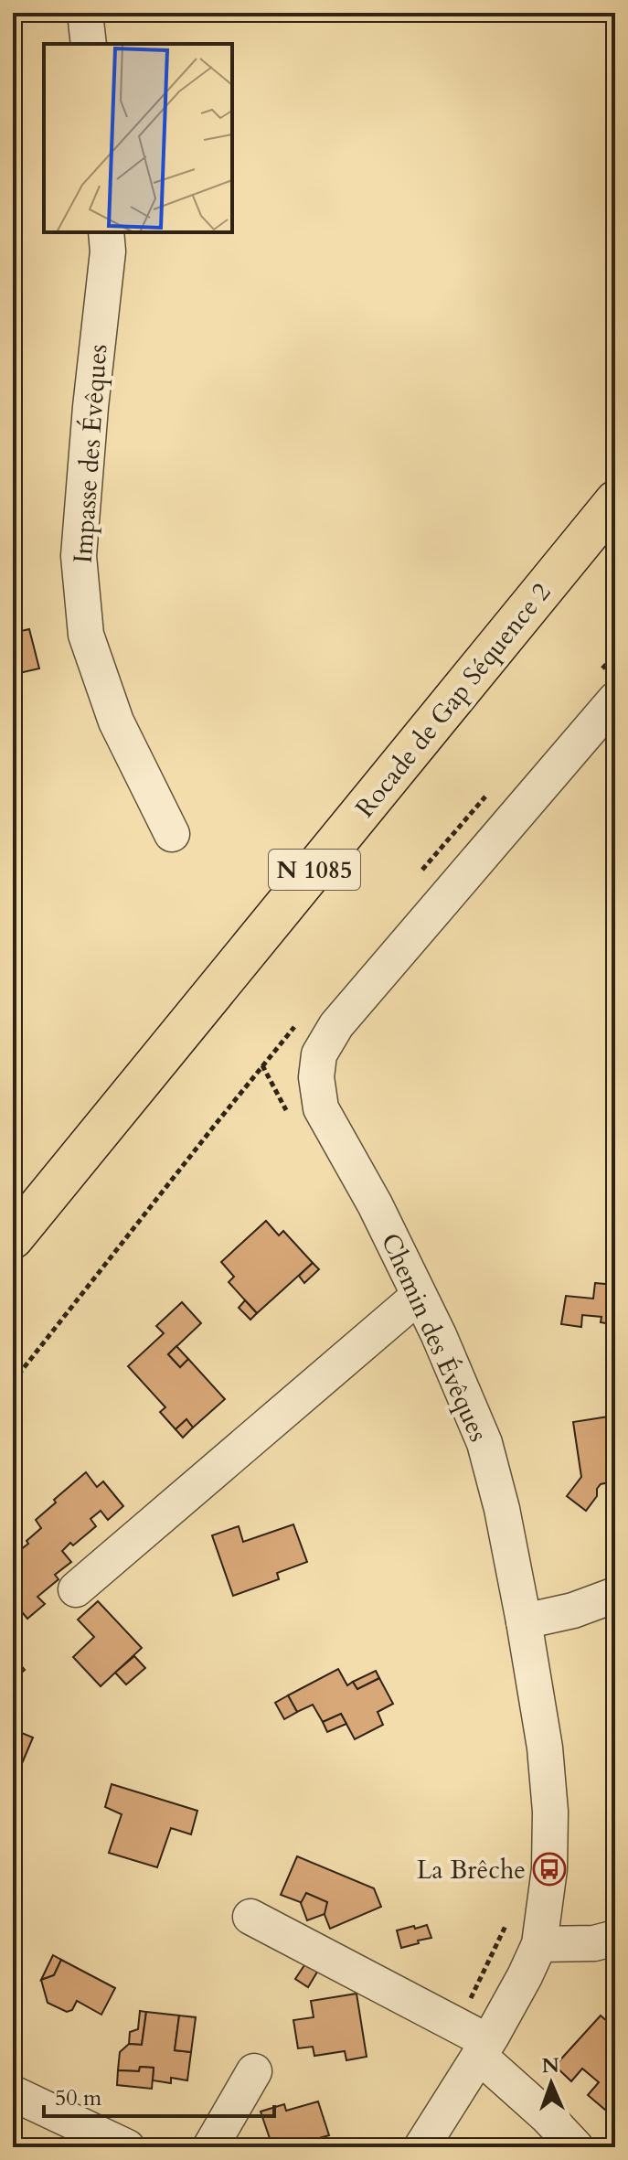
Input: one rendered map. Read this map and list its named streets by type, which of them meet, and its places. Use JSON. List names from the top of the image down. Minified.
{"streets":{"main road":["Rocade de Gap Séquence 2","N 1085"],"street":["Impasse des Évêques","Chemin des Évêques"]},"places":{"bus stop":["La Brêche"]},"scale_bar":"50 m","north":"top"}
